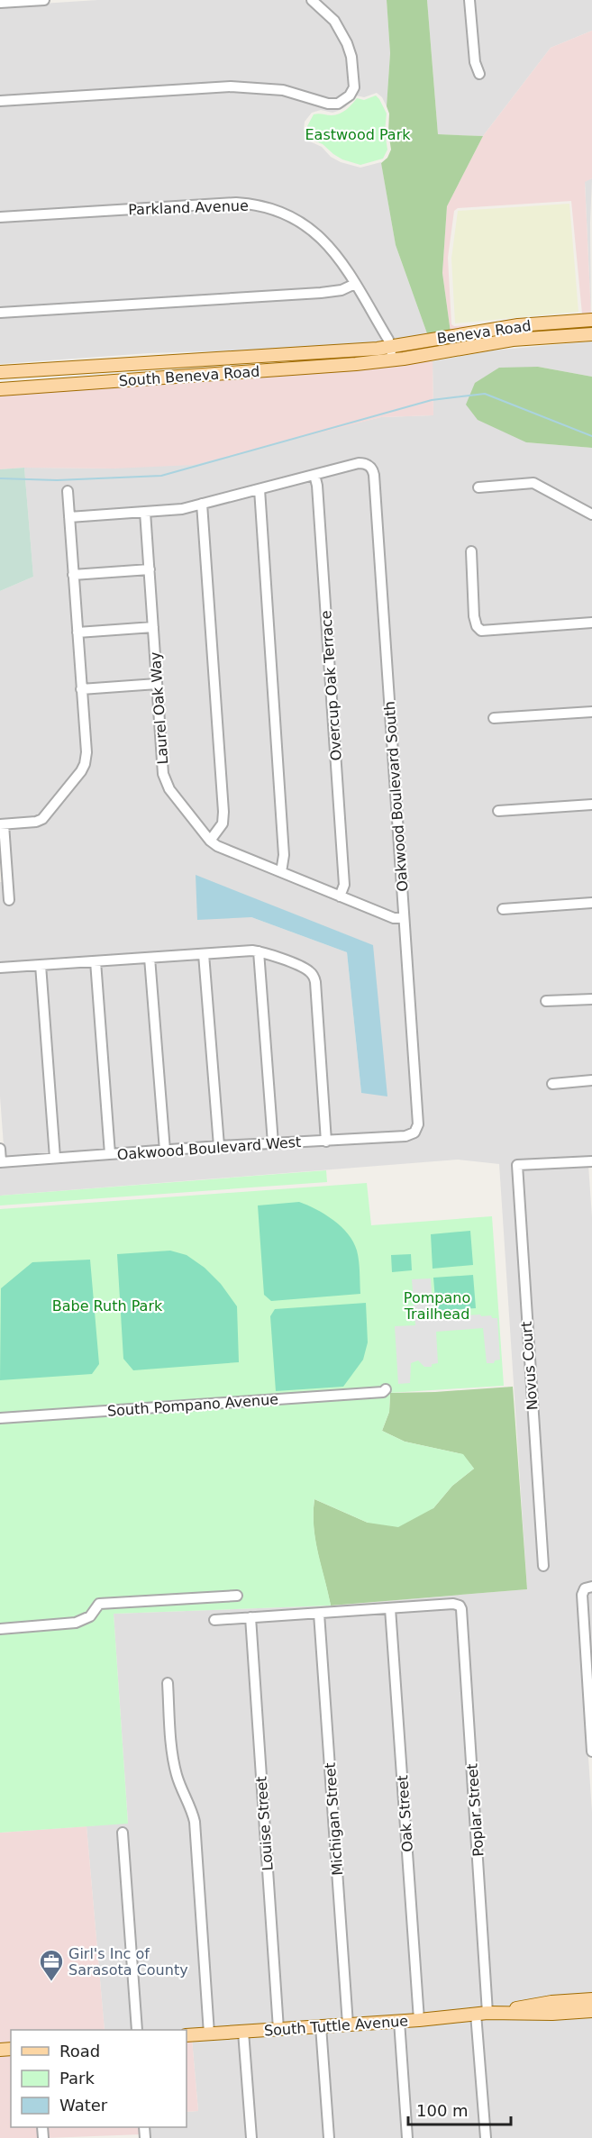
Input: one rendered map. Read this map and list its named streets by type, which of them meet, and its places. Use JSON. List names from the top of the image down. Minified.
{"streets":{"main road":["Beneva Road","South Beneva Road","South Tuttle Avenue"],"street":["Parkland Avenue","Overcup Oak Terrace","Laurel Oak Way","Oakwood Boulevard South","Oakwood Boulevard West","Novus Court","South Pompano Avenue","Poplar Street","Oak Street","Michigan Street","Louise Street"]},"crossings":[["Parkland Avenue","Beneva Road"],["Parkland Avenue","South Beneva Road"],["Beneva Road","South Beneva Road"],["Overcup Oak Terrace","Laurel Oak Way"],["Overcup Oak Terrace","Oakwood Boulevard South"],["Laurel Oak Way","Oakwood Boulevard South"],["Oakwood Boulevard South","Oakwood Boulevard West"],["Poplar Street","Oak Street"],["Poplar Street","South Tuttle Avenue"],["Oak Street","South Tuttle Avenue"],["Michigan Street","South Tuttle Avenue"],["Louise Street","South Tuttle Avenue"]],"parks":["Eastwood Park","Pompano Trailhead","Babe Ruth Park"],"places":{"office":["Girl's Inc of Sarasota County"]},"legend":["Road","Park","Water"],"scale_bar":"100 m"}
